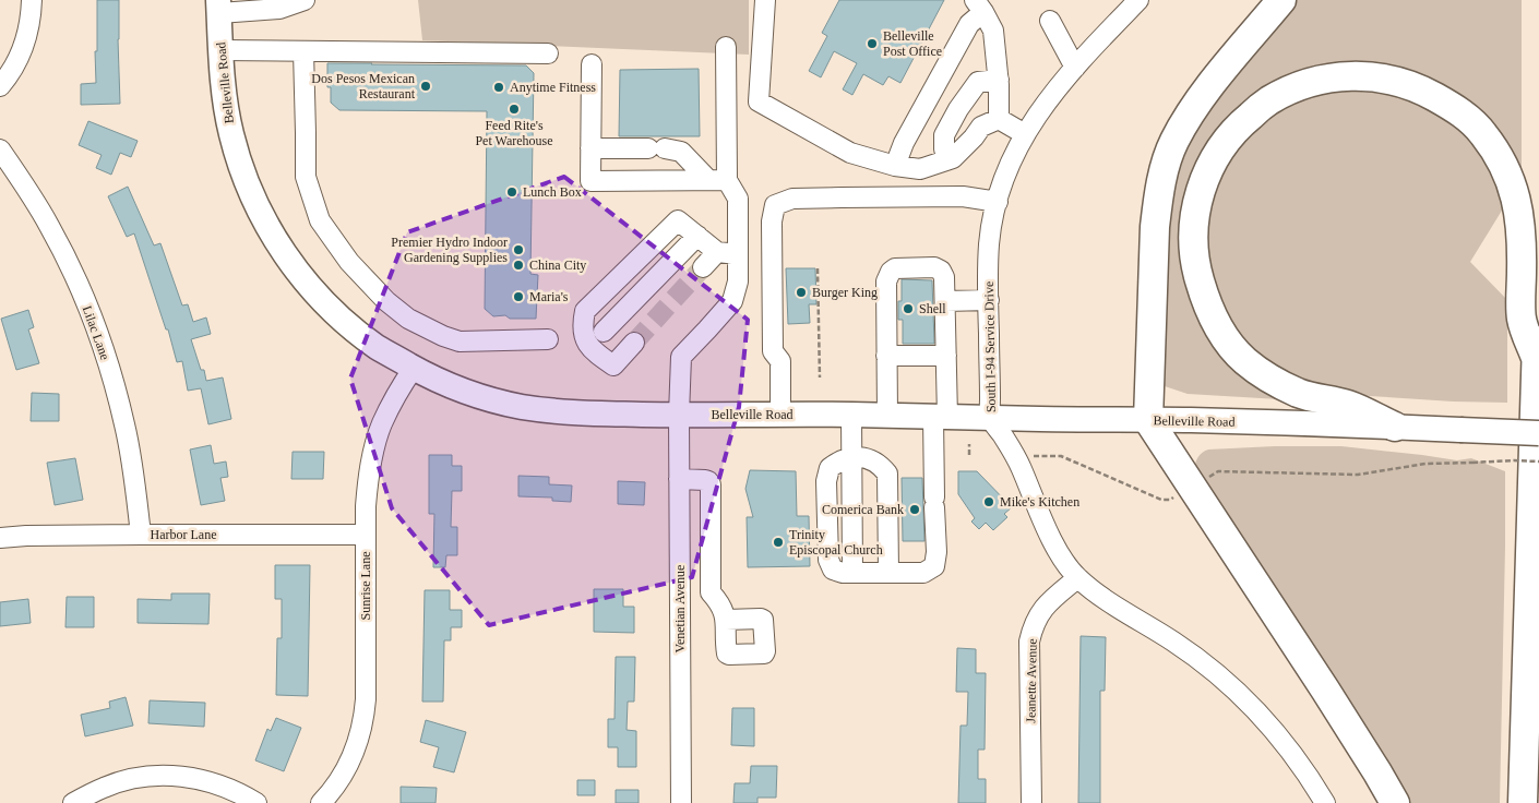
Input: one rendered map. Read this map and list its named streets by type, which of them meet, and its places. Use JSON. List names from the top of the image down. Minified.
{"streets":{"main road":["Belleville Road"],"street":["Lilac Lane","South I-94 Service Drive","Harbor Lane","Sunrise Lane","Venetian Avenue","Jeanette Avenue"]},"crossings":[["Belleville Road","South I-94 Service Drive"],["Belleville Road","Sunrise Lane"],["Belleville Road","Venetian Avenue"],["Lilac Lane","Harbor Lane"],["South I-94 Service Drive","Jeanette Avenue"],["Harbor Lane","Sunrise Lane"]],"places":["Belleville Post Office","Dos Pesos Mexican Restaurant","Anytime Fitness","Feed Rite's Pet Warehouse","Lunch Box","Premier Hydro Indoor Gardening Supplies","China City","Burger King","Maria's","Shell","Mike's Kitchen","Comerica Bank","Trinity Episcopal Church"]}
